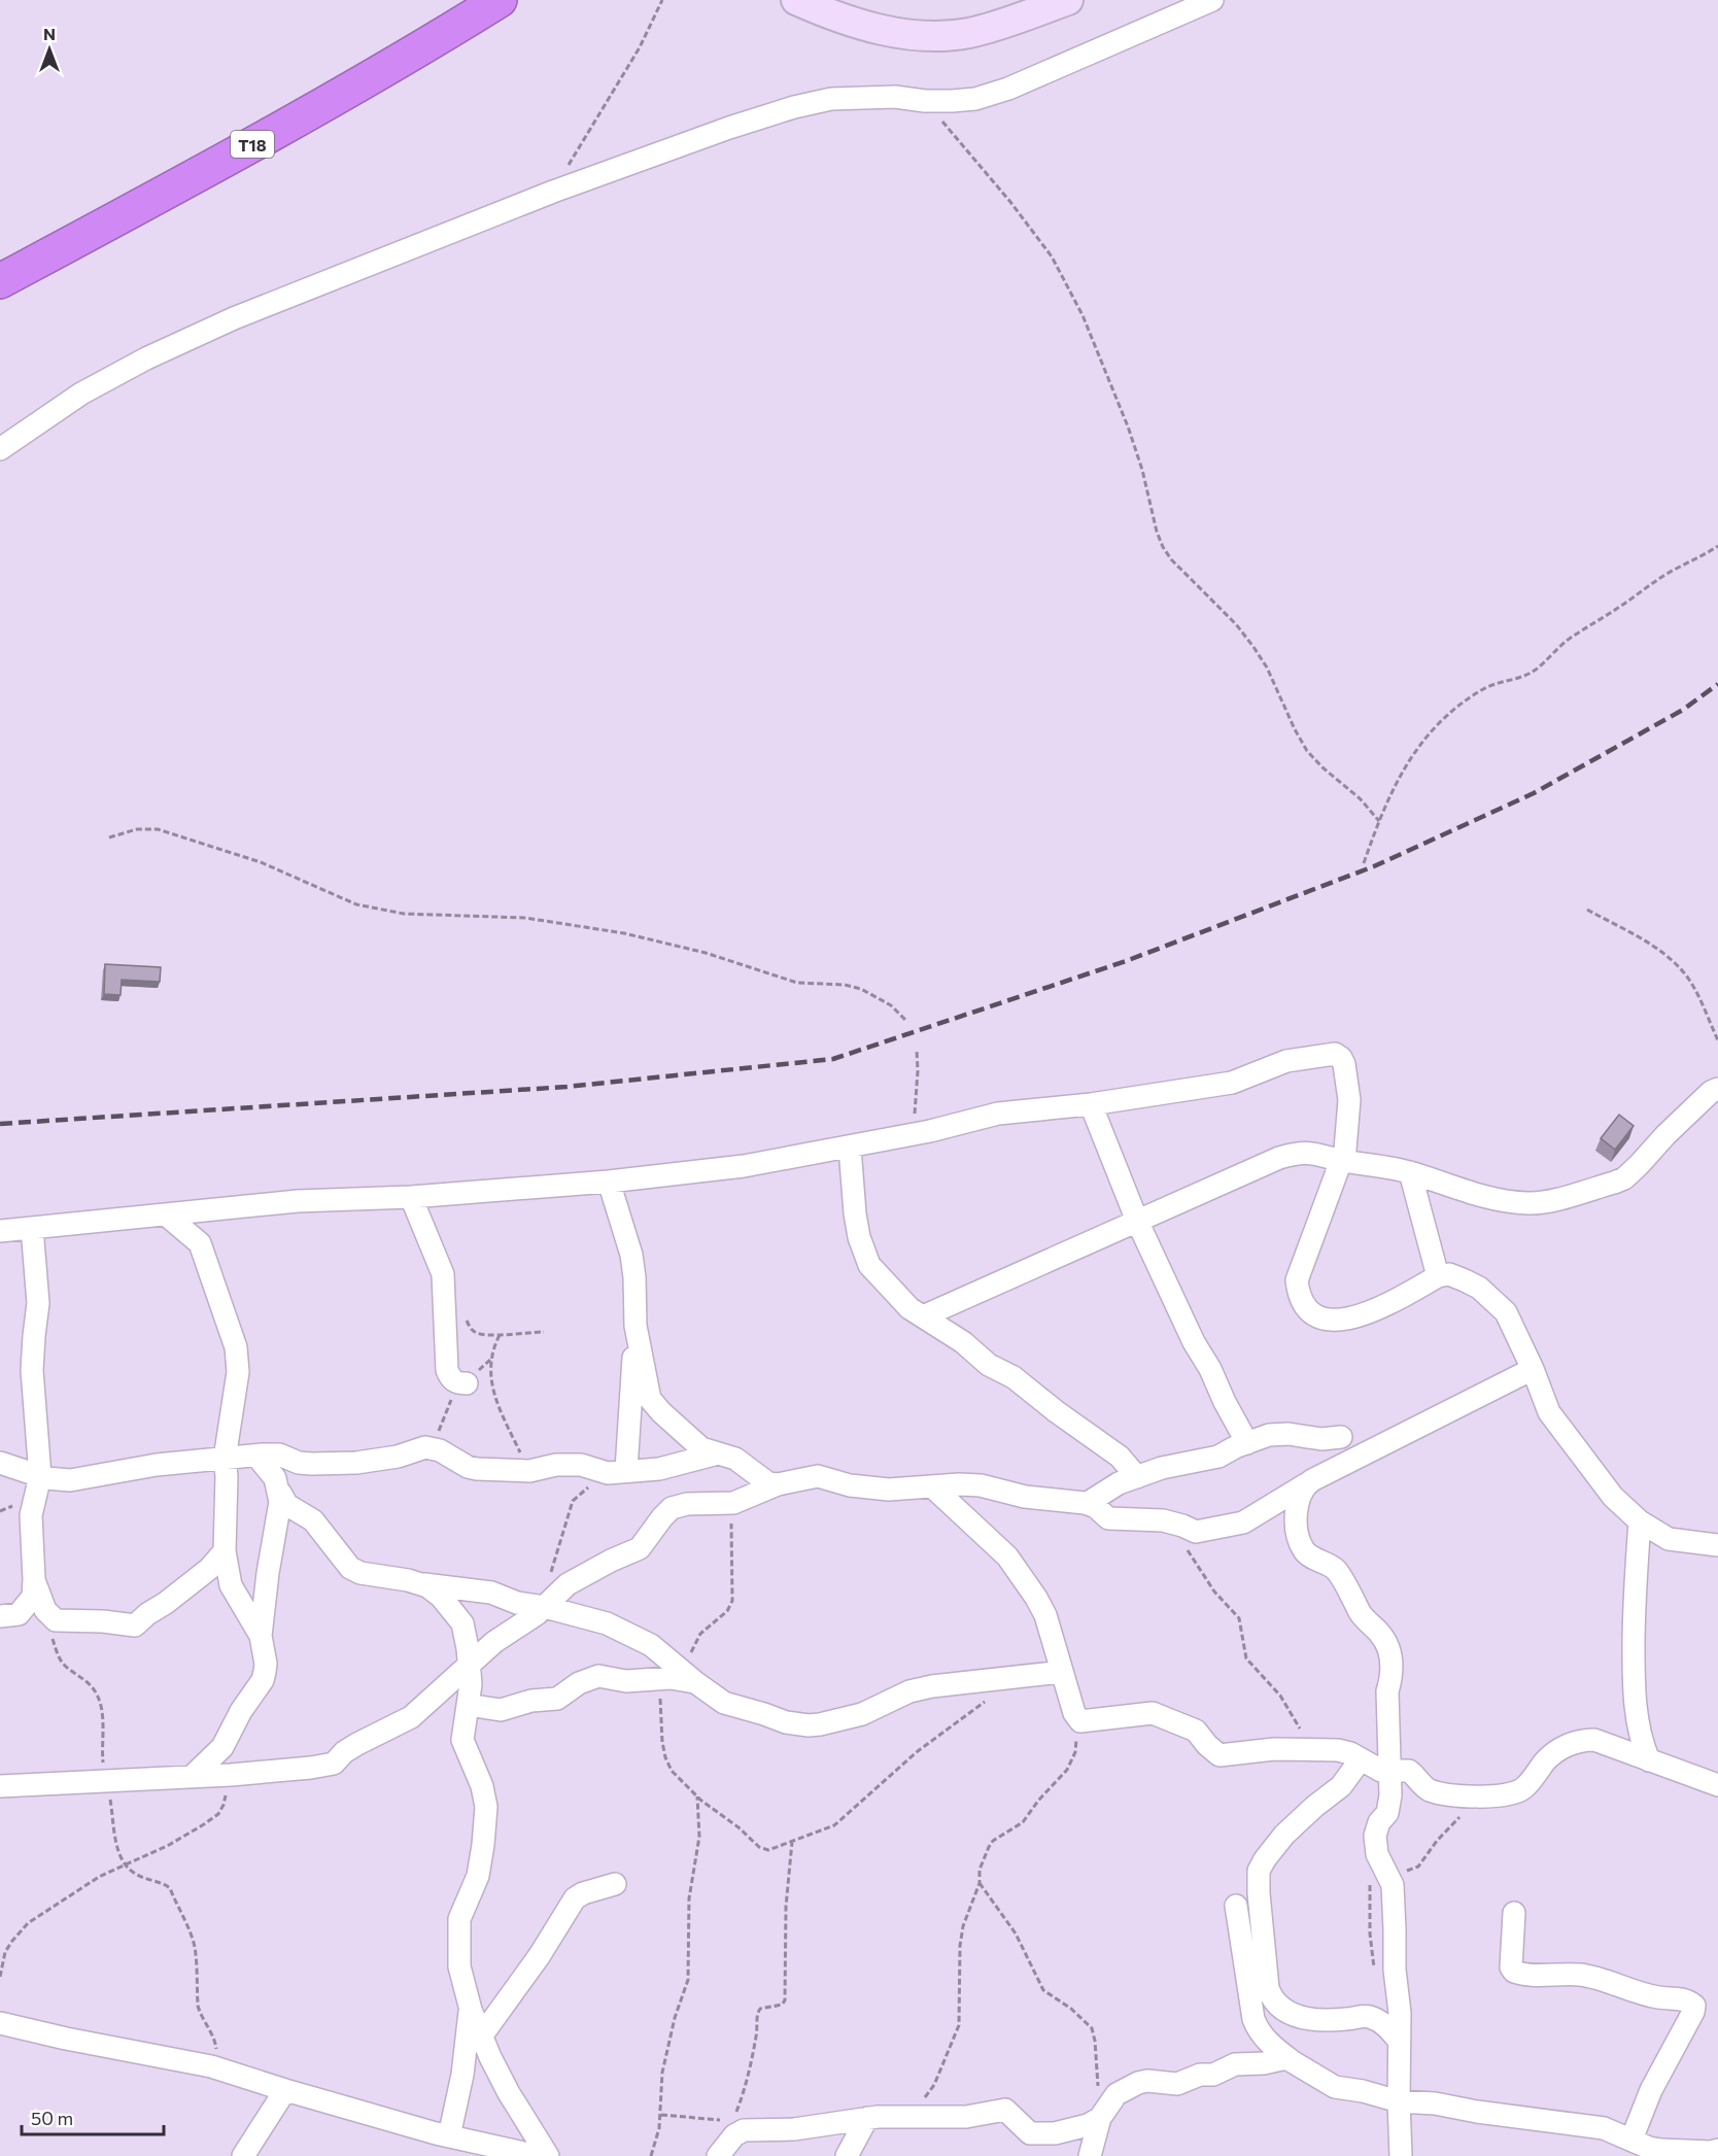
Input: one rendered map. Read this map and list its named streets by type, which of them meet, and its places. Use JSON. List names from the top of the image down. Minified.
{"streets":{"highway":["T18"]},"scale_bar":"50 m","north":"top"}
